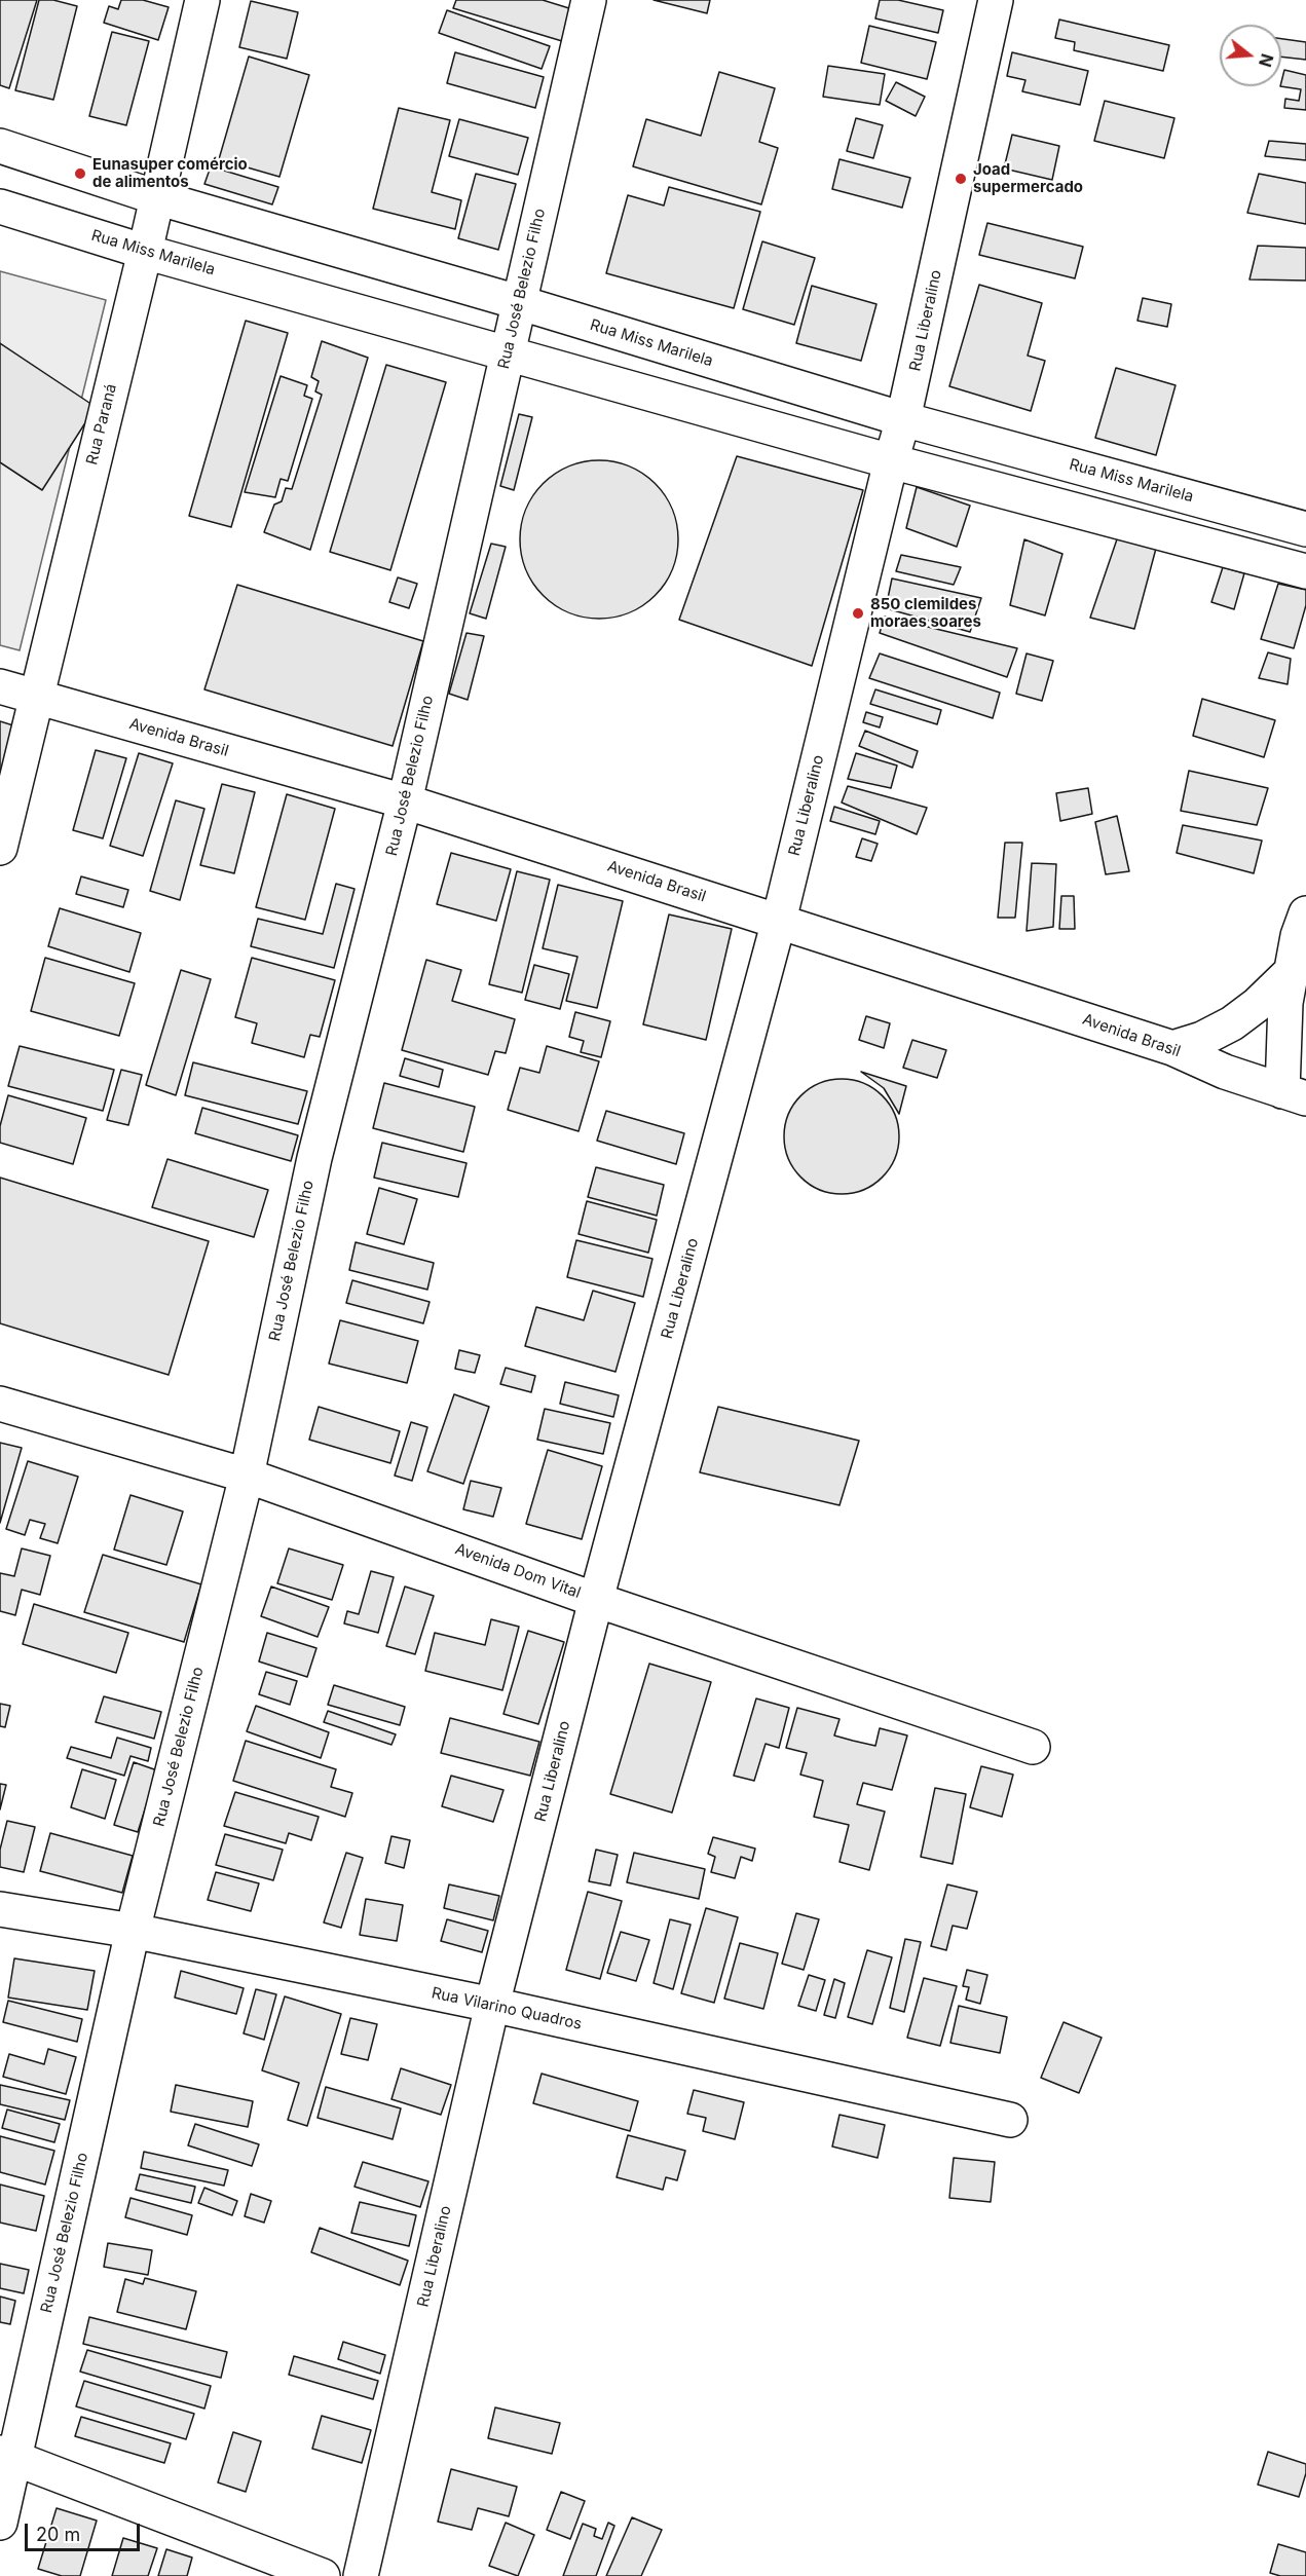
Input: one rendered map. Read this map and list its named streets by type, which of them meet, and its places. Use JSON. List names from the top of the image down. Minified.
{"streets":{"street":["Rua Miss Marilela","Rua José Belezio Filho","Rua Liberalino","Rua Paraná","Avenida Brasil","Avenida Dom Vital","Rua Vilarino Quadros"]},"crossings":[["Rua Miss Marilela","Rua José Belezio Filho"],["Rua Miss Marilela","Rua Liberalino"],["Rua Miss Marilela","Rua Paraná"],["Rua José Belezio Filho","Avenida Brasil"],["Rua José Belezio Filho","Avenida Dom Vital"],["Rua José Belezio Filho","Rua Vilarino Quadros"],["Rua Liberalino","Avenida Brasil"],["Rua Liberalino","Avenida Dom Vital"],["Rua Liberalino","Rua Vilarino Quadros"],["Rua Paraná","Avenida Brasil"]],"places":["Eunasuper comércio de alimentos","Joad supermercado","850 clemildes moraes soares"],"scale_bar":"20 m","north":"right"}
